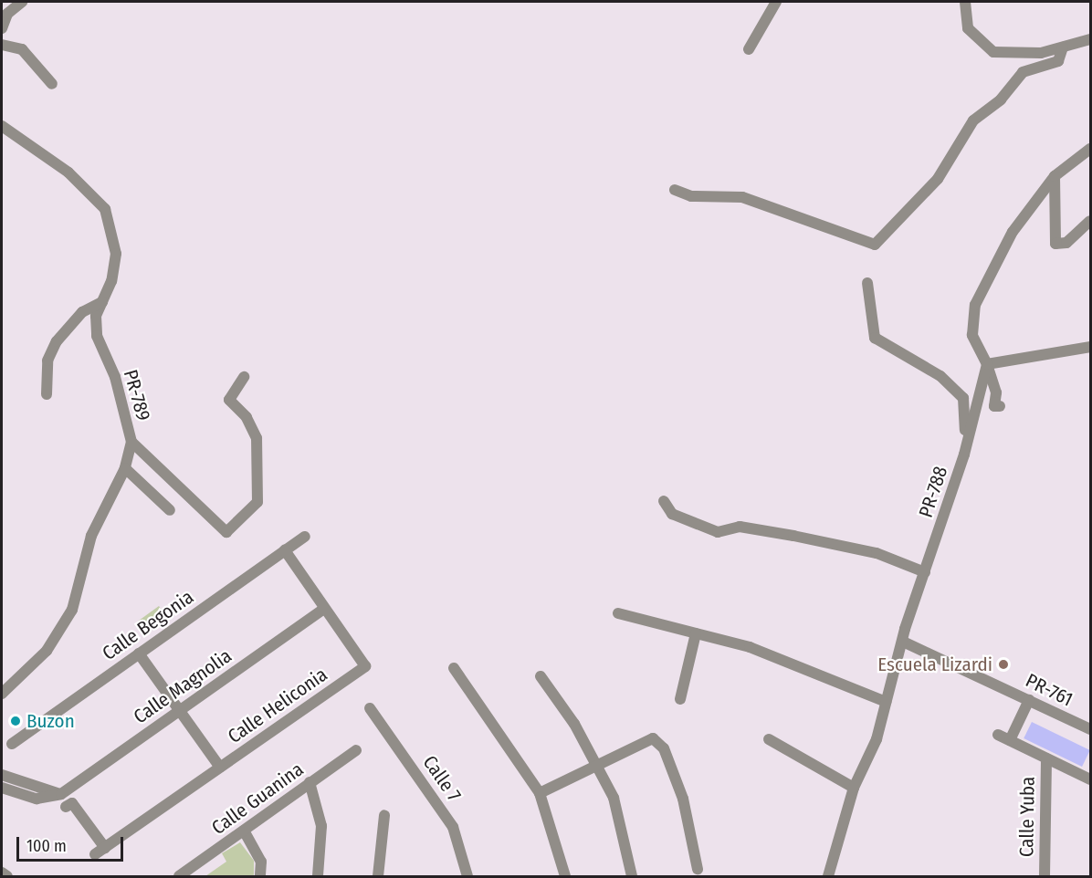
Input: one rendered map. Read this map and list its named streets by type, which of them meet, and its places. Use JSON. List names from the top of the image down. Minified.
{"streets":{"street":["PR-789","PR-788","Calle Begonia","Calle Magnolia","PR-761","Calle Heliconia","Calle 7","Calle Guanina","Calle Yuba"]},"crossings":[["PR-788","PR-761"],["Calle Begonia","Calle Heliconia"],["Calle Magnolia","Calle Heliconia"]],"places":["Escuela Lizardi","Buzon"],"scale_bar":"100 m"}
